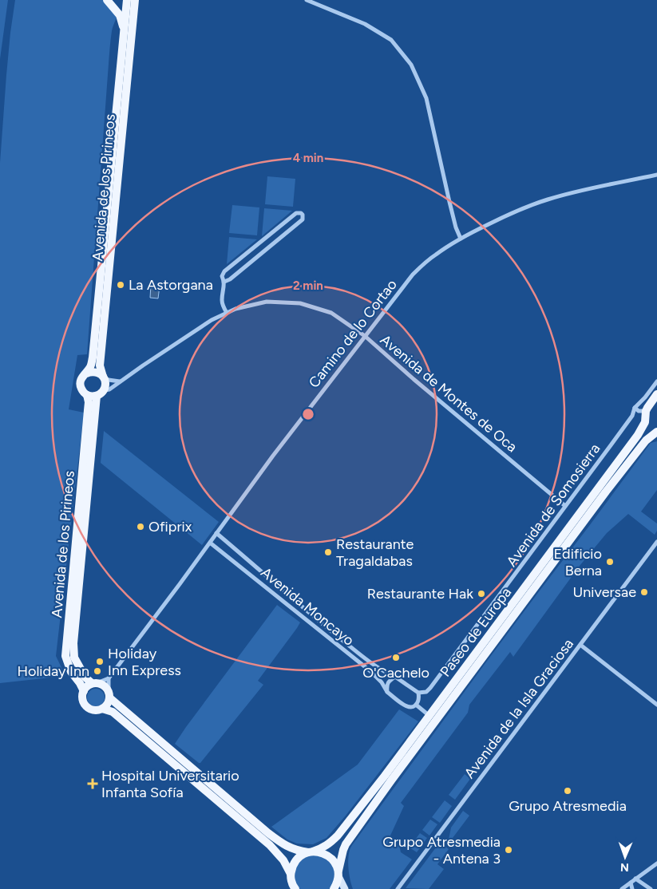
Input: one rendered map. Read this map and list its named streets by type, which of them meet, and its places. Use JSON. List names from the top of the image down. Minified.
{"streets":{"main road":["Avenida de los Pirineos","Paseo de Europa"],"street":["Camino de lo Cortao","Avenida de Montes de Oca","Avenida de Somosierra","Avenida Moncayo","Avenida de la Isla Graciosa"]},"crossings":[["Avenida de los Pirineos","Avenida de Montes de Oca"],["Camino de lo Cortao","Avenida de Montes de Oca"],["Camino de lo Cortao","Avenida Moncayo"],["Avenida de Montes de Oca","Avenida de Somosierra"],["Avenida de Somosierra","Avenida Moncayo"]],"places":{"other":["La Astorgana","Ofiprix","Restaurante Tragaldabas","Edificio Berna","Universae","Restaurante Hak","O'Cachelo","Holiday Inn Express","Holiday Inn","Grupo Atresmedia","Grupo Atresmedia - Antena 3"],"health":["Hospital Universitario Infanta Sofía"]},"north":"bottom","rings":["4 min","2 min"]}
